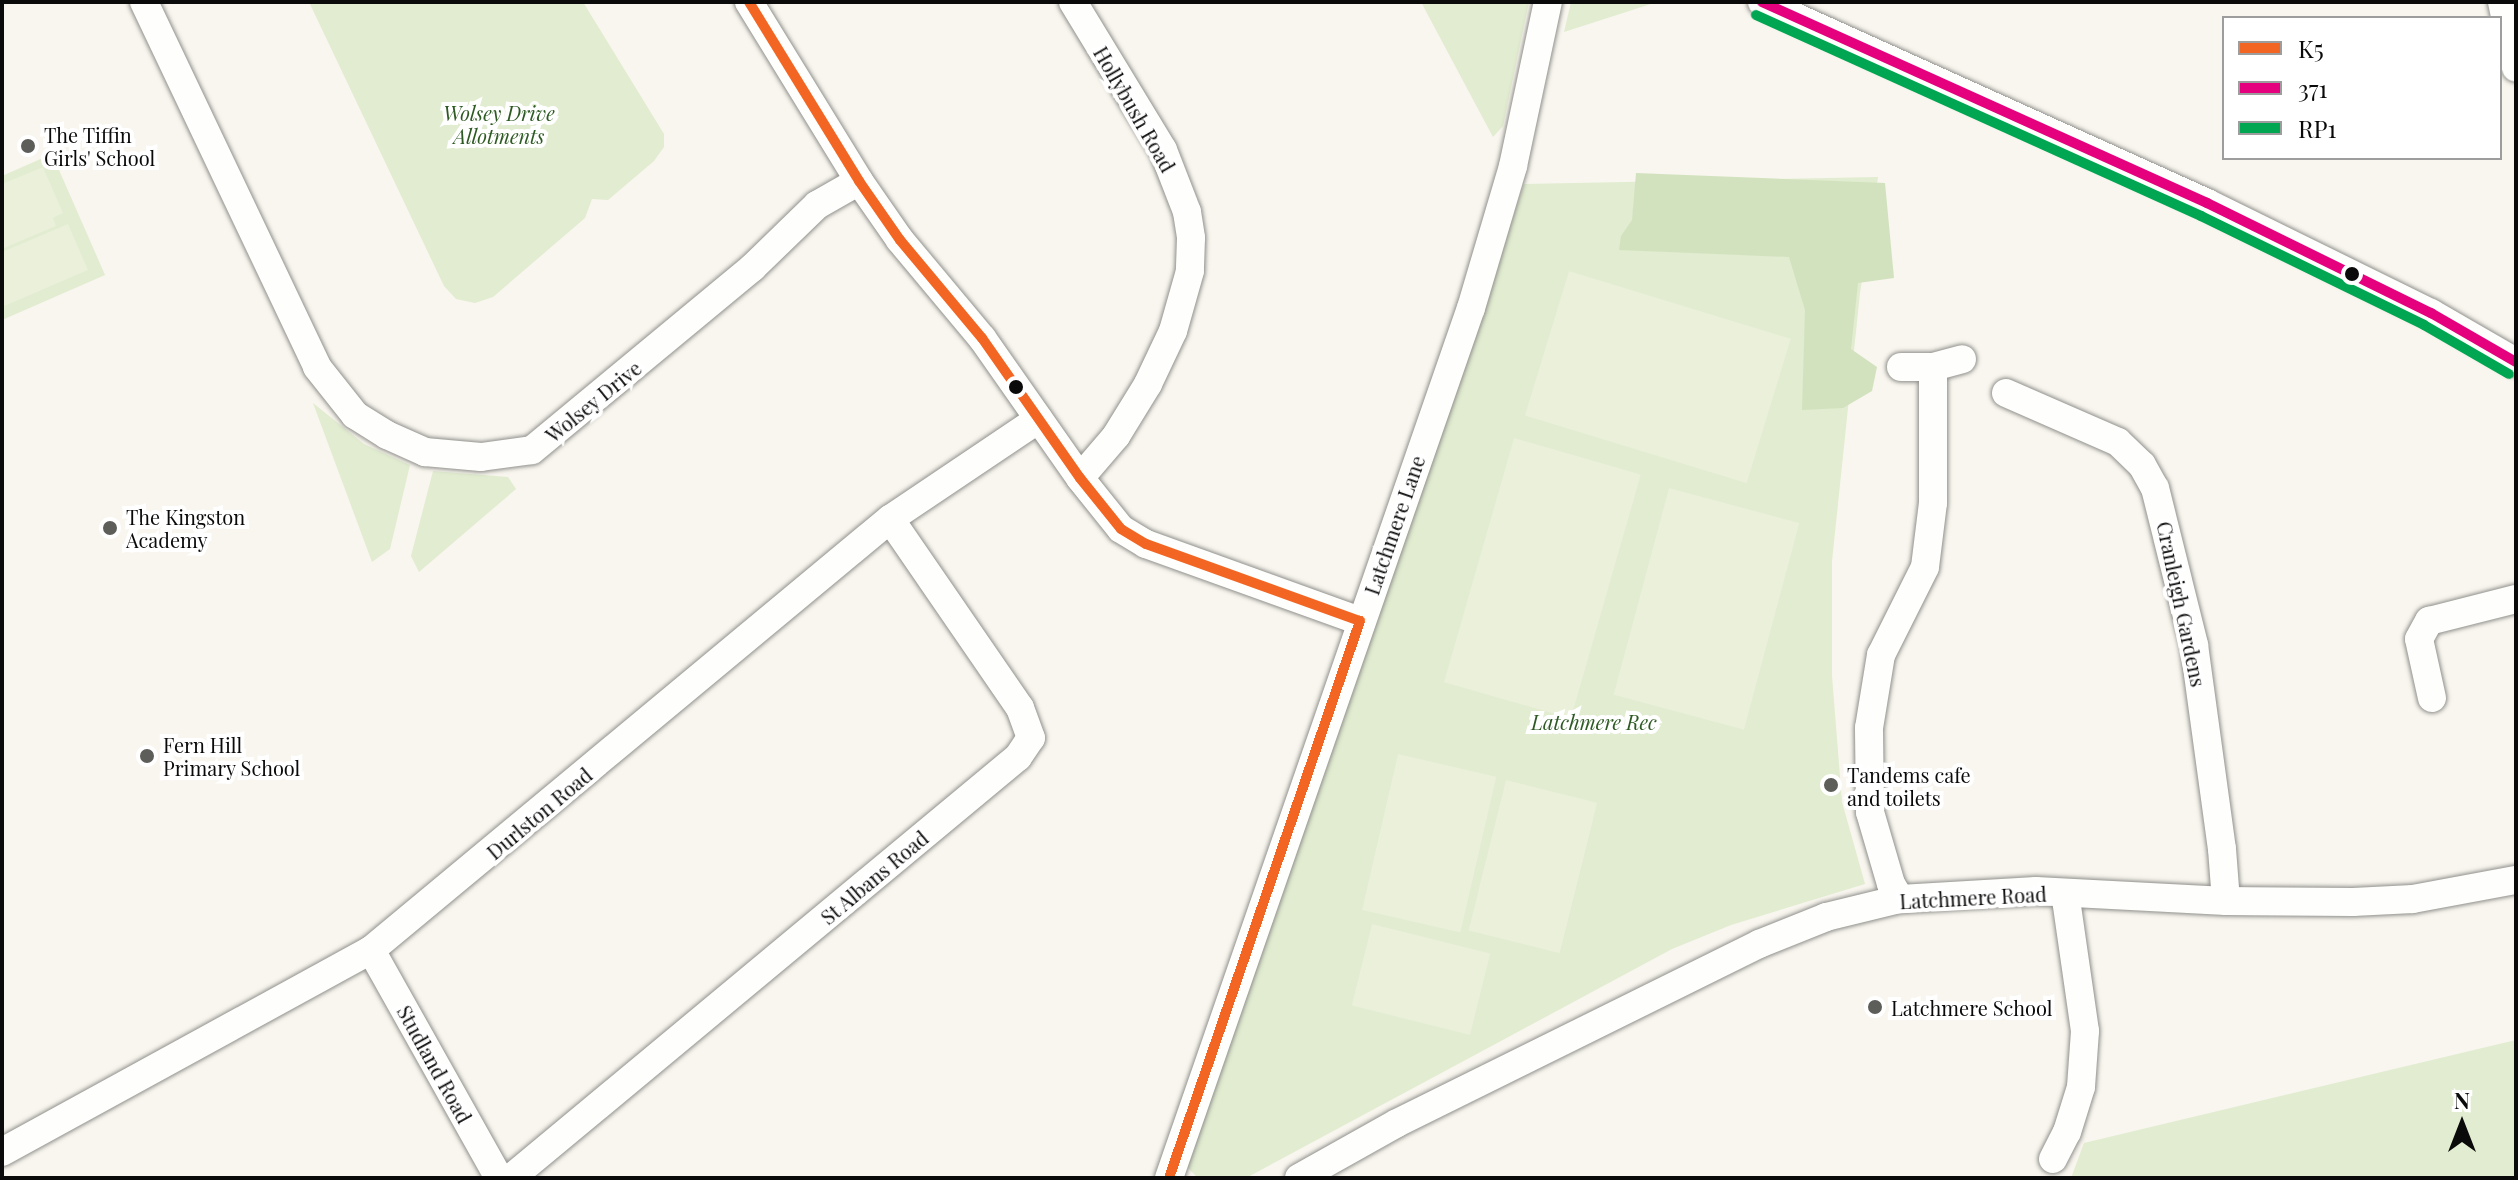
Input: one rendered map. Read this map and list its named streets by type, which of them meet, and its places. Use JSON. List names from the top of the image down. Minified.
{"streets":{"street":["Hollybush Road","Wolsey Drive","Latchmere Lane","Cranleigh Gardens","Durlston Road","St Albans Road","Latchmere Road","Studland Road"]},"crossings":[["Cranleigh Gardens","Latchmere Road"],["Durlston Road","St Albans Road"],["Durlston Road","Studland Road"]],"parks":["Wolsey Drive Allotments","Latchmere Rec"],"places":["The Tiffin Girls' School","The Kingston Academy","Fern Hill Primary School","Tandems cafe and toilets","Latchmere School"],"lines":["transit line K5","transit line 371","transit line RP1"],"legend":["K5","371","RP1"],"north":"top"}
